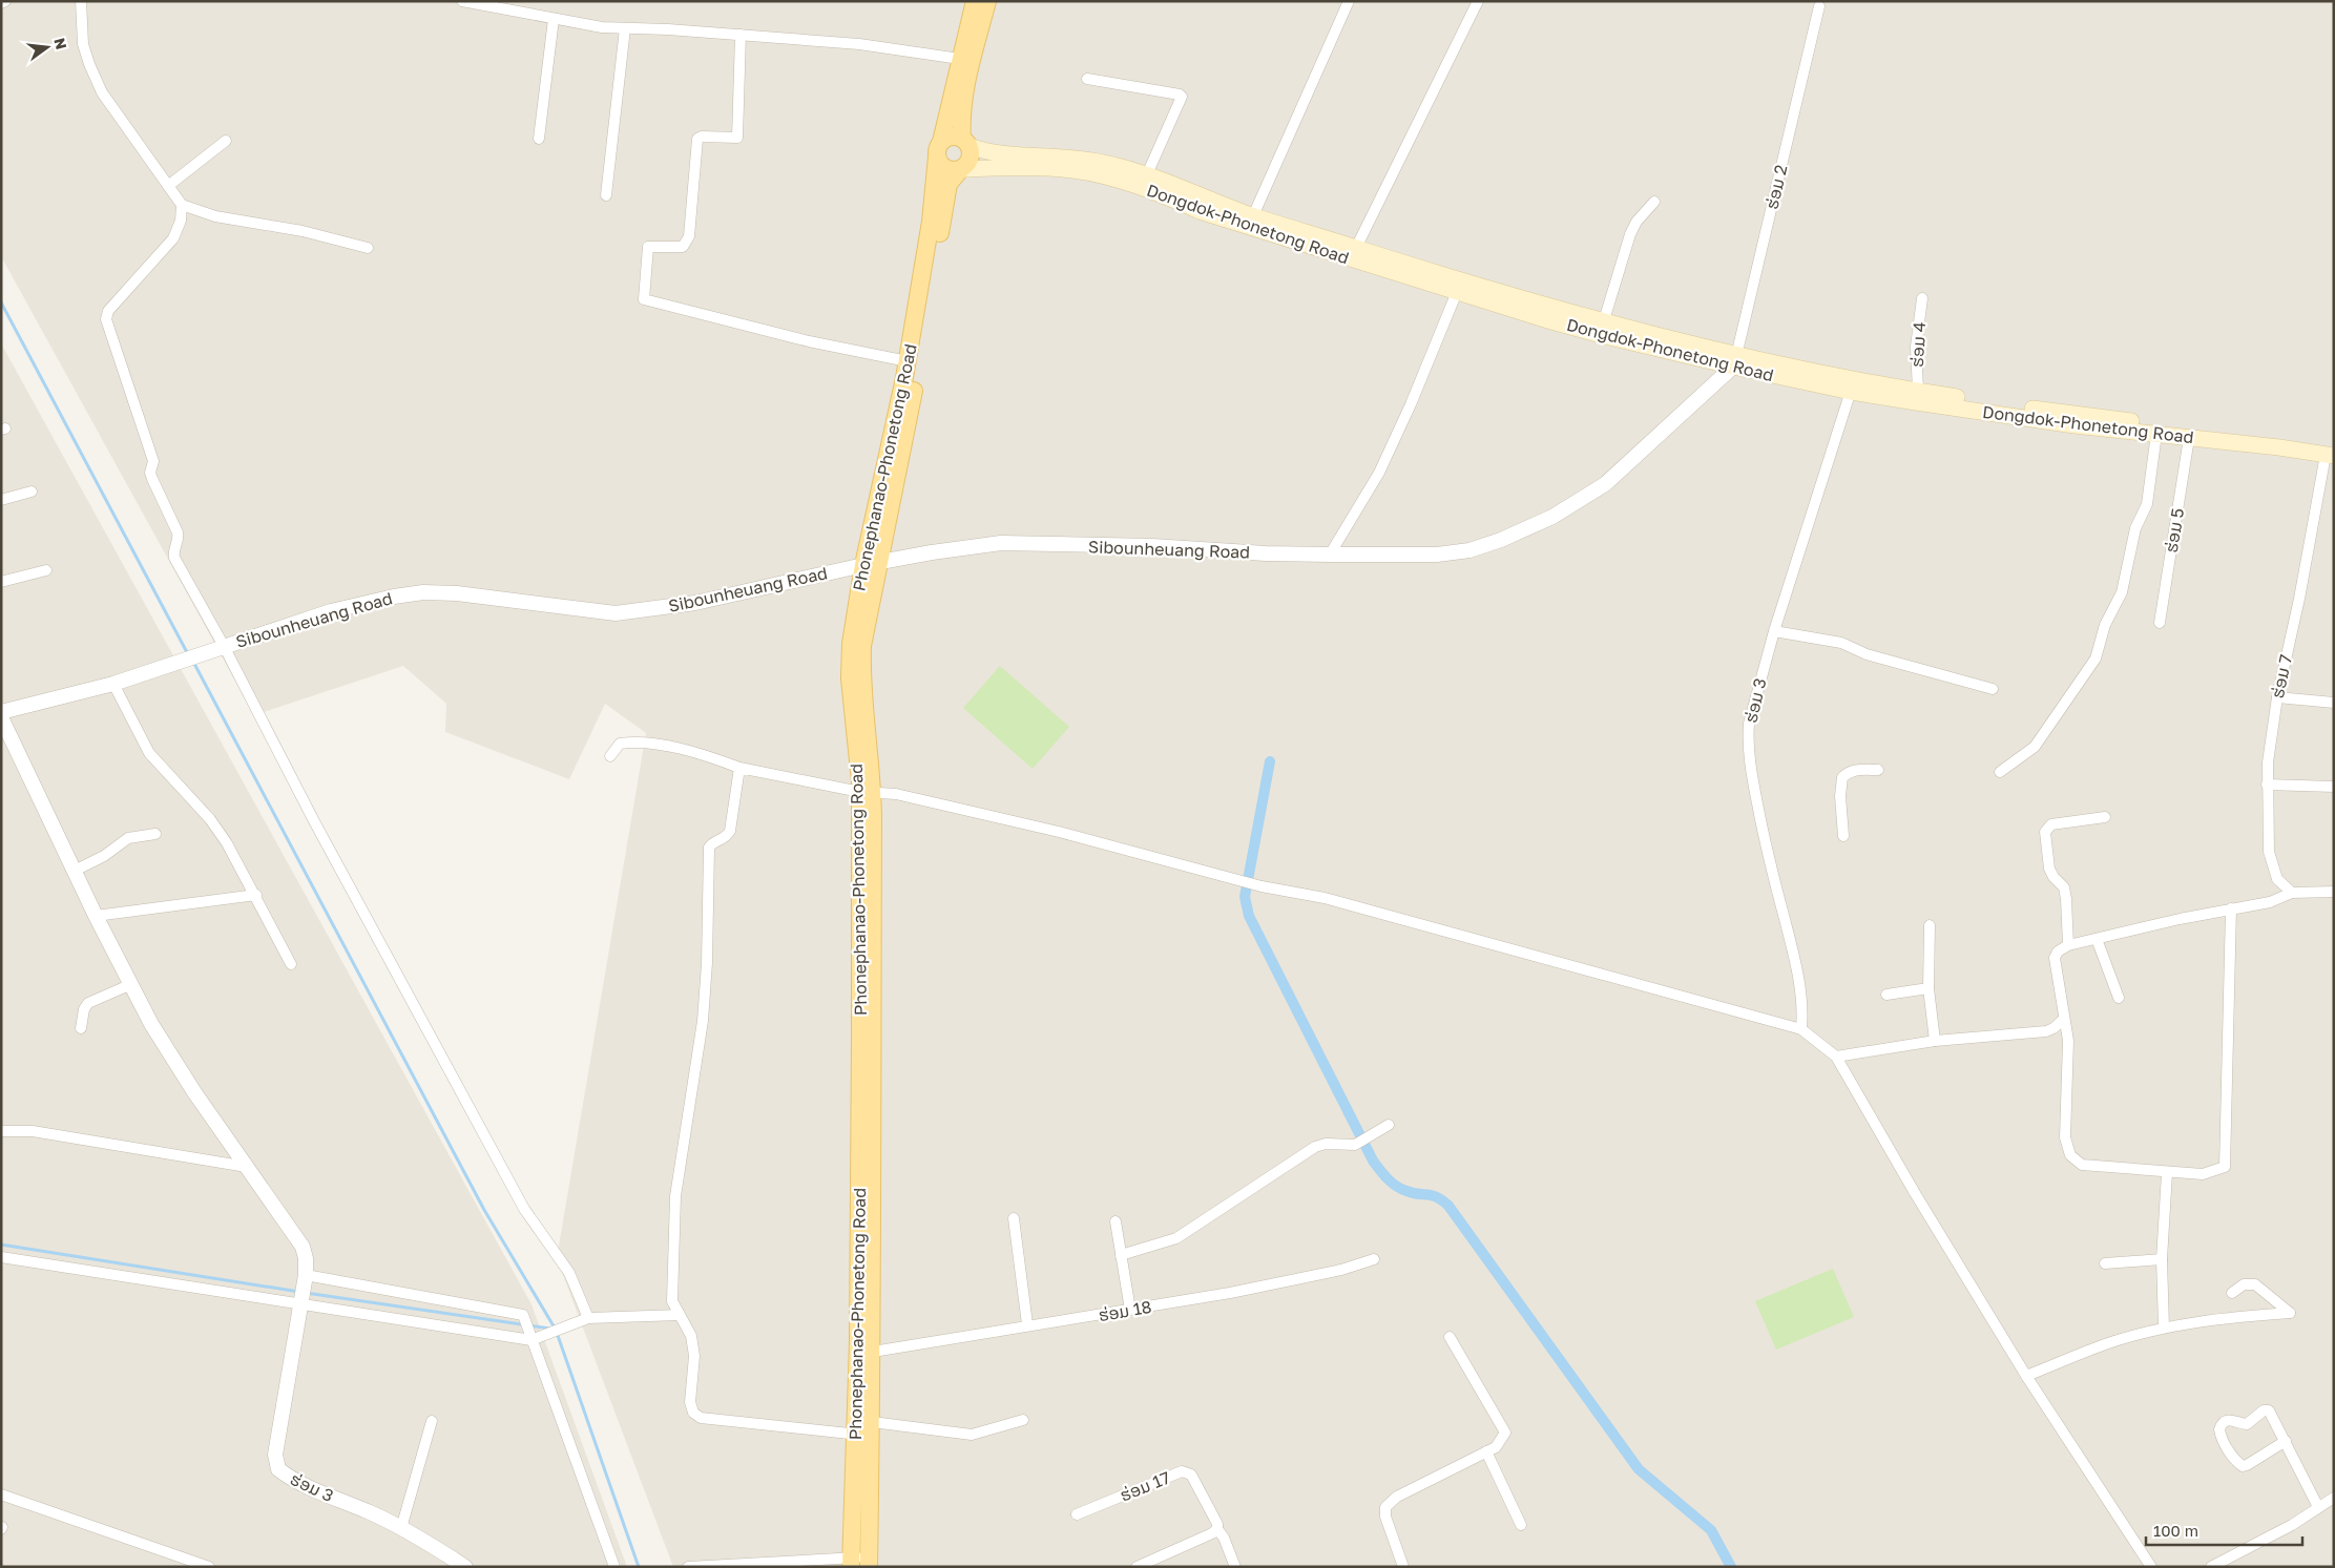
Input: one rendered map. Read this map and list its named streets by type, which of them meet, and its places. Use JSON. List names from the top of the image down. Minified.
{"streets":{"main road":["Dongdok-Phonetong Road","Phonephanao-Phonetong Road"],"street":["ຮ່ອມ 2","ຮ່ອມ 4","ຮ່ອມ 5","Sibounheuang Road","ຮ່ອມ 7","ຮ່ອມ 3","ຮ່ອມ 18","ຮ່ອມ 17"]},"crossings":[["ຮ່ອມ 2","Dongdok-Phonetong Road"],["ຮ່ອມ 2","Sibounheuang Road"],["Dongdok-Phonetong Road","ຮ່ອມ 4"],["Dongdok-Phonetong Road","ຮ່ອມ 5"],["Dongdok-Phonetong Road","Sibounheuang Road"],["Dongdok-Phonetong Road","ຮ່ອມ 7"],["Dongdok-Phonetong Road","ຮ່ອມ 3"],["Phonephanao-Phonetong Road","Sibounheuang Road"],["Phonephanao-Phonetong Road","ຮ່ອມ 18"]],"scale_bar":"100 m","north":"right"}
